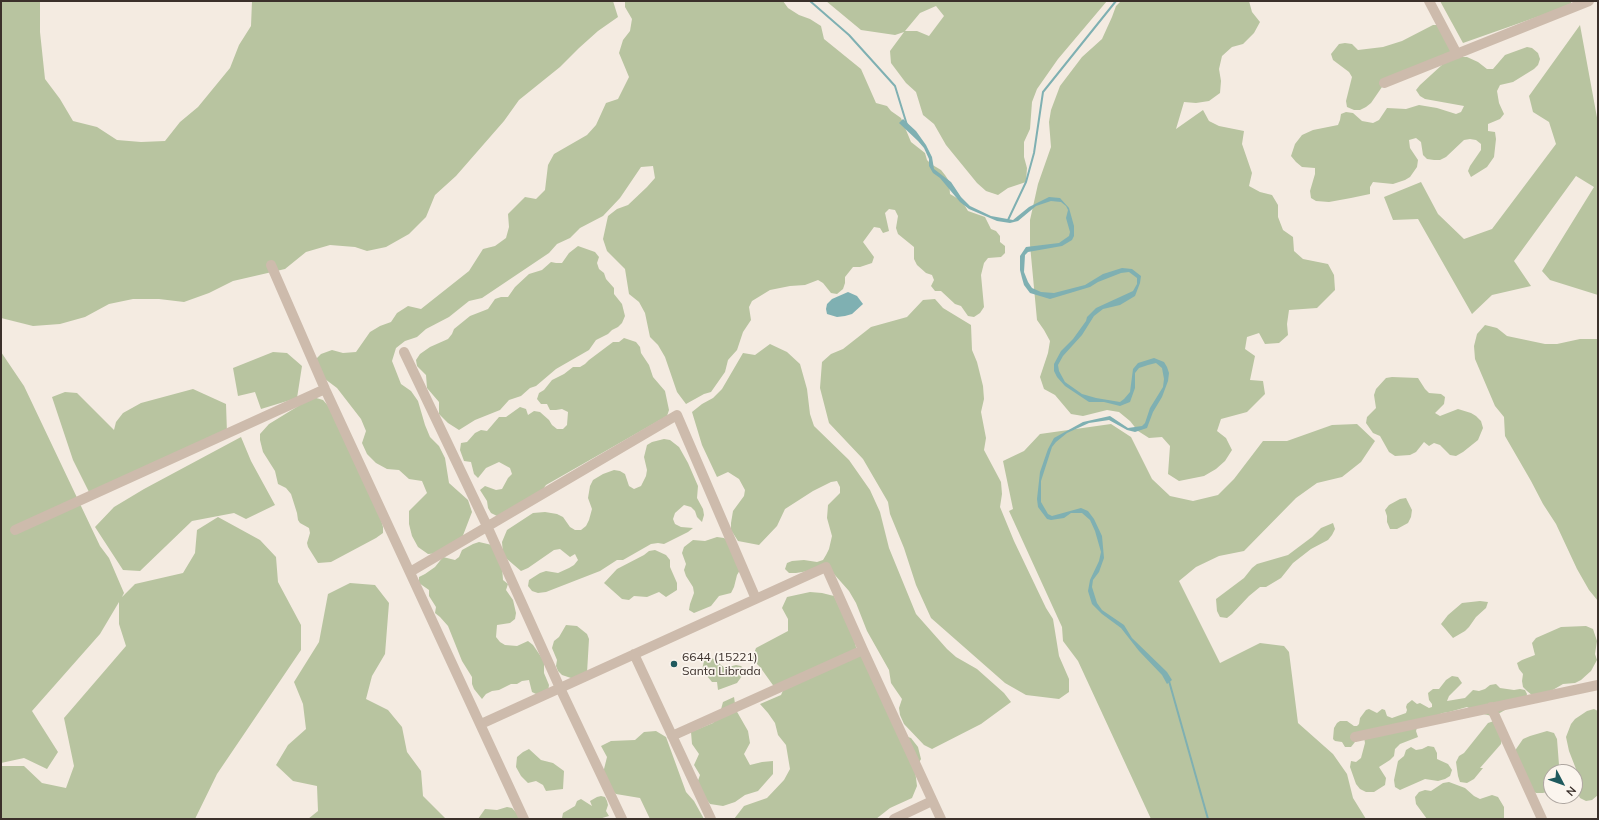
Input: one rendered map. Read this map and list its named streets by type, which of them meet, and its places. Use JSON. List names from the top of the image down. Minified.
{"places":["6644 (15221) Santa Librada"],"north":"bottom right"}
